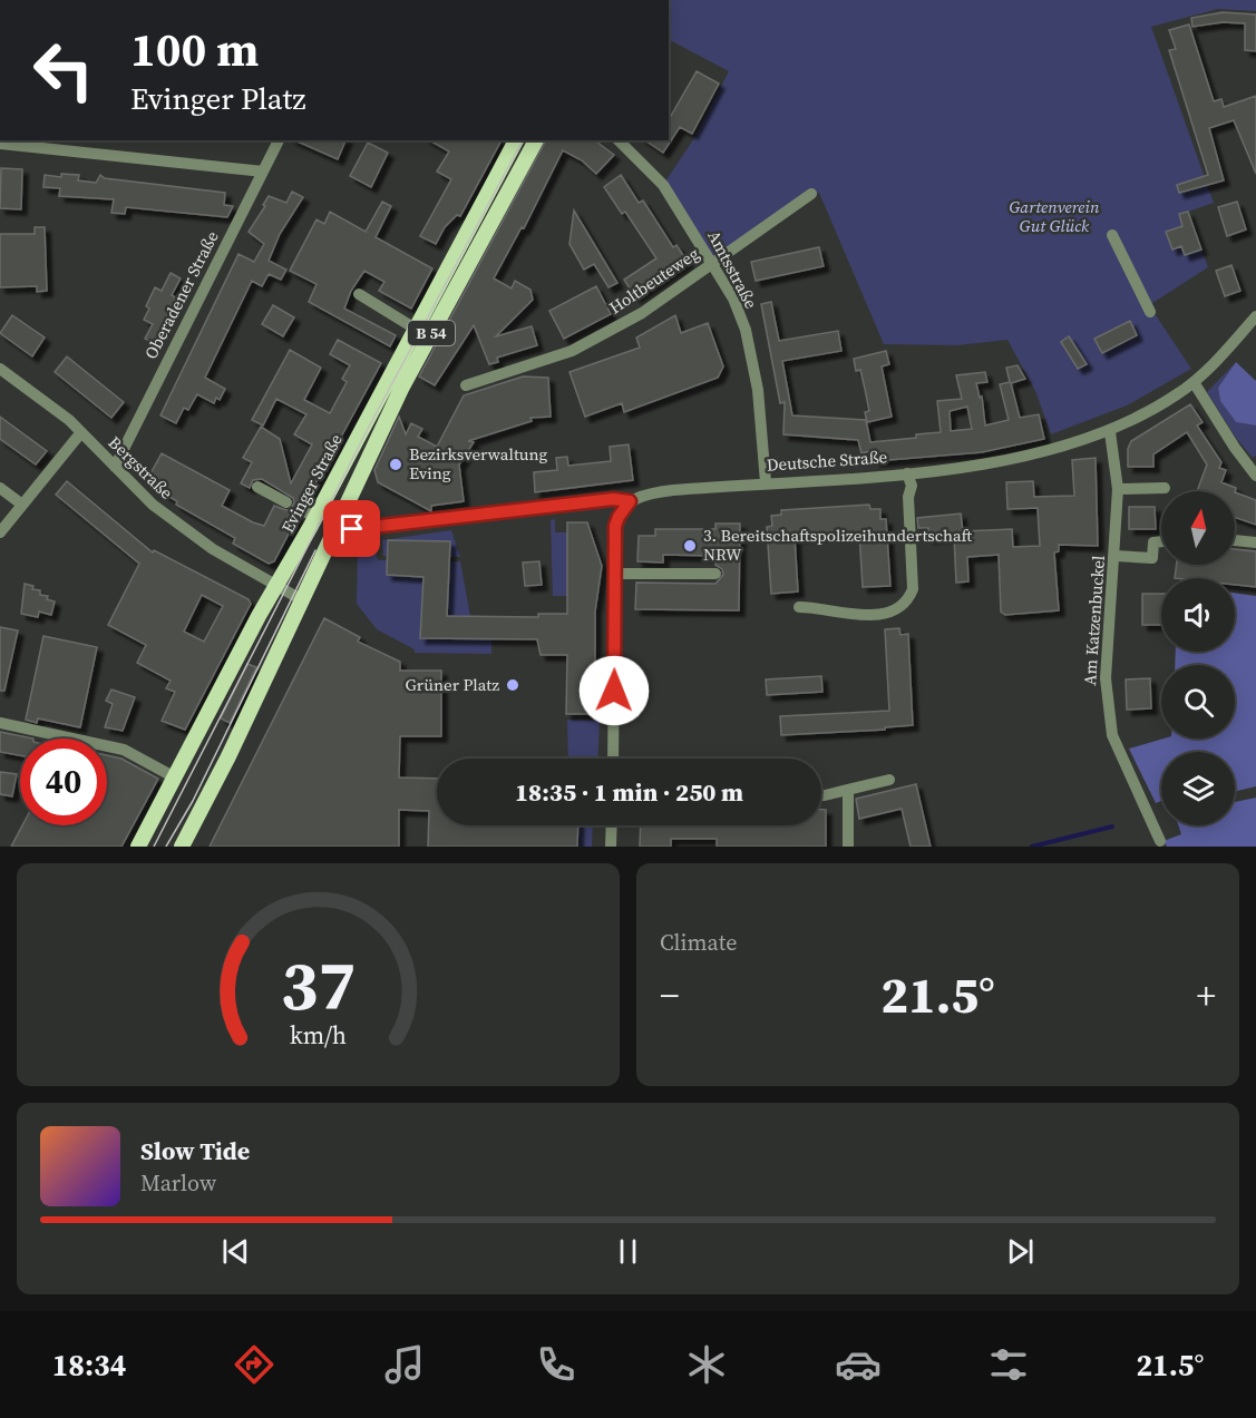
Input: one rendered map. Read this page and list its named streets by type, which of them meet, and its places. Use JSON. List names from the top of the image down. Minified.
{"streets":{"main road":["B 54","Evinger Straße"],"street":["Amtsstraße","Holtbeuteweg","Oberadener Straße","Deutsche Straße","Bergstraße","Am Katzenbuckel"]},"crossings":[["Amtsstraße","Holtbeuteweg"],["Amtsstraße","Deutsche Straße"],["Oberadener Straße","Bergstraße"],["Deutsche Straße","Am Katzenbuckel"],["Bergstraße","Evinger Straße"]],"parks":["Gartenverein Gut Glück"],"places":["Bezirksverwaltung Eving","3. Bereitschaftspolizeihundertschaft NRW","Grüner Platz"],"north":"top","page":{"turn":["100 m","Evinger Platz"],"limit":"40","trip":"18:35 · 1 min · 250 m","tile":"Climate","heat":["−","21.5°","+"],"song":["Slow Tide","Marlow"],"tabs":["18:34","21.5°"],"gauge":["37","km/h"]}}
